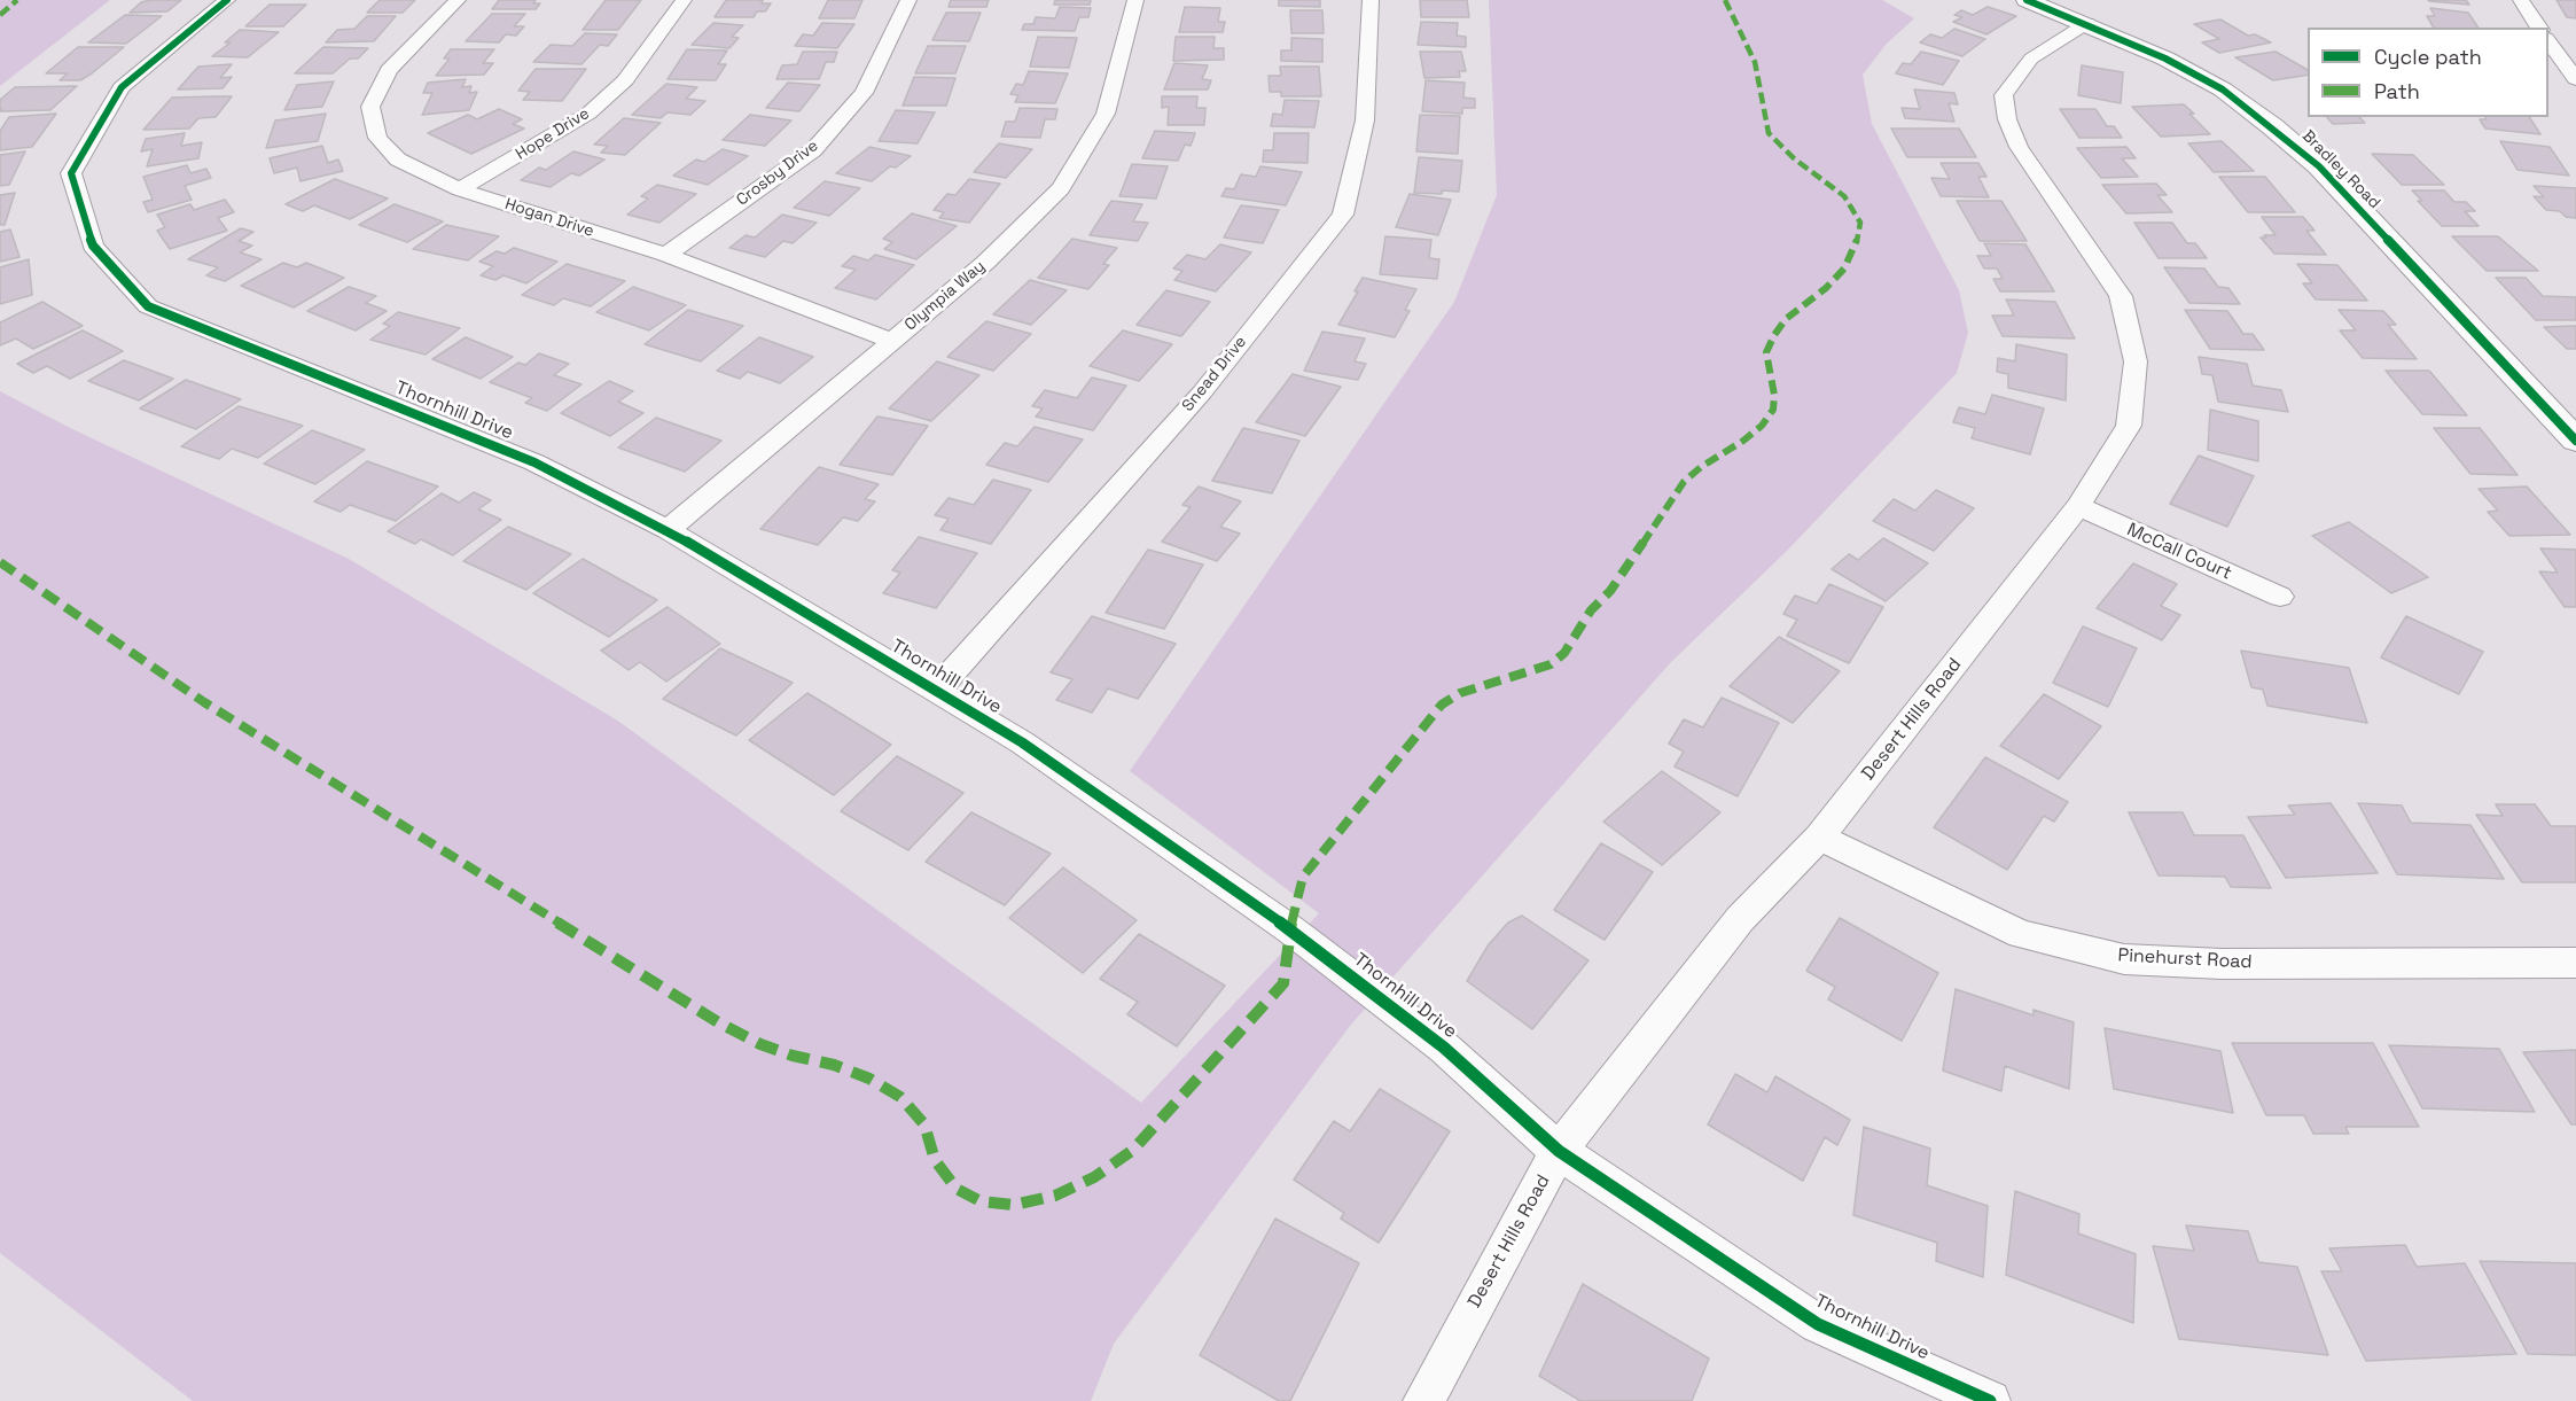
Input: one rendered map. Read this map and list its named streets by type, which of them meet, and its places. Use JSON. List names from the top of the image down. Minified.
{"streets":{"street":["Hope Drive","Bradley Road","Crosby Drive","Hogan Drive","Olympia Way","Snead Drive","Thornhill Drive","McCall Court","Desert Hills Road","Pinehurst Road"]},"crossings":[["Hope Drive","Hogan Drive"],["Bradley Road","Desert Hills Road"],["Crosby Drive","Hogan Drive"],["Hogan Drive","Olympia Way"],["Olympia Way","Thornhill Drive"],["Snead Drive","Thornhill Drive"],["Thornhill Drive","Desert Hills Road"],["McCall Court","Desert Hills Road"],["Desert Hills Road","Pinehurst Road"]],"legend":["Cycle path","Path"]}
